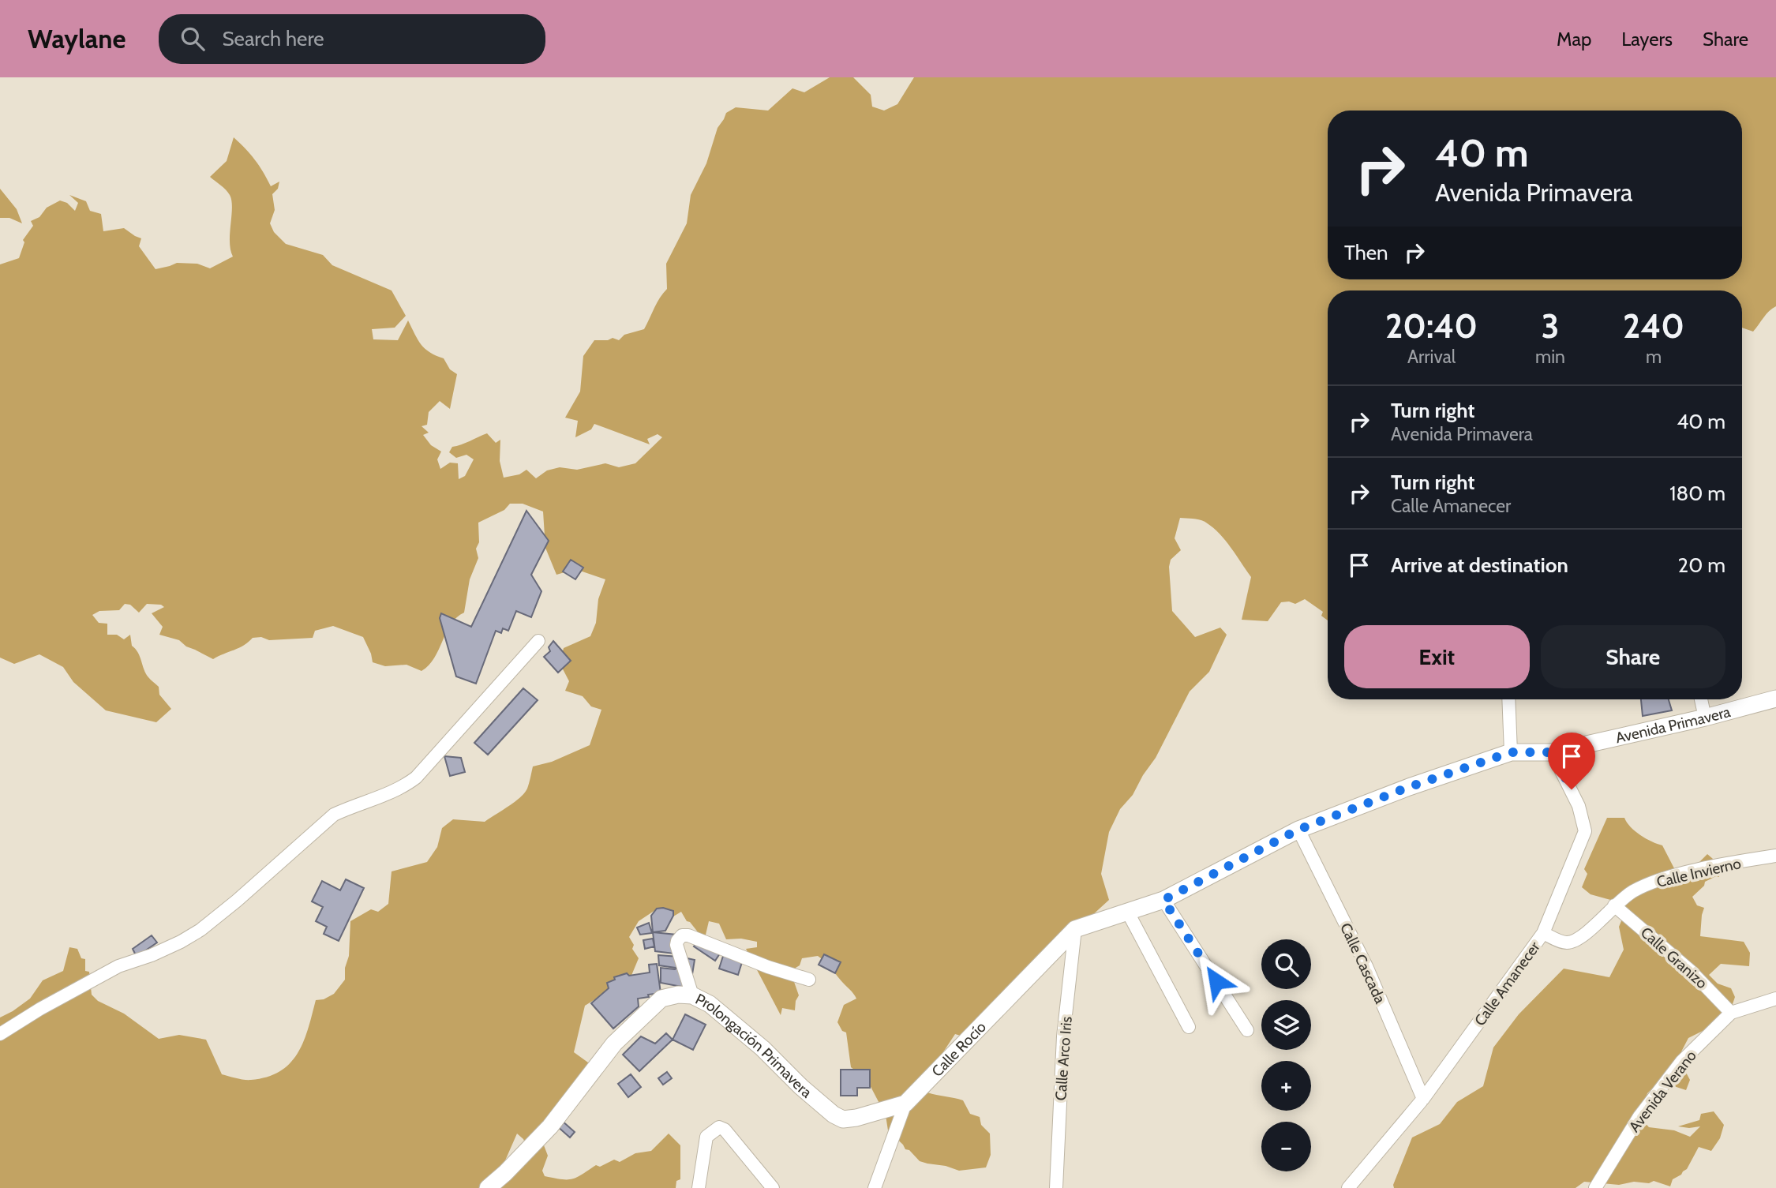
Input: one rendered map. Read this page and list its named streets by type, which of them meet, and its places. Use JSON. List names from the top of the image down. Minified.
{"streets":{"street":["Avenida Primavera","Calle Invierno","Calle Granizo","Calle Cascada","Calle Amanecer","Prolongación Primavera","Calle Rocío","Calle Arco Iris","Avenida Verano"]},"crossings":[["Avenida Primavera","Calle Cascada"],["Avenida Primavera","Calle Amanecer"],["Avenida Primavera","Calle Rocío"],["Avenida Primavera","Calle Arco Iris"],["Calle Invierno","Calle Granizo"],["Calle Invierno","Calle Amanecer"],["Calle Granizo","Avenida Verano"],["Calle Cascada","Calle Amanecer"],["Prolongación Primavera","Calle Rocío"],["Calle Rocío","Calle Arco Iris"]],"page":{"header":"Waylane","search":"Search here","nav":["Map","Layers","Share"],"turn":["40 m","Avenida Primavera"],"then":"Then","eta":["20:40","Arrival","3","min","240","m"],"list":[{"name":"Turn right","note":"Avenida Primavera","value":"40 m"},{"name":"Turn right","note":"Calle Amanecer","value":"180 m"},{"name":"Arrive at destination","value":"20 m"}],"buttons":["Exit","Share"],"map_buttons":["+","−"]}}
